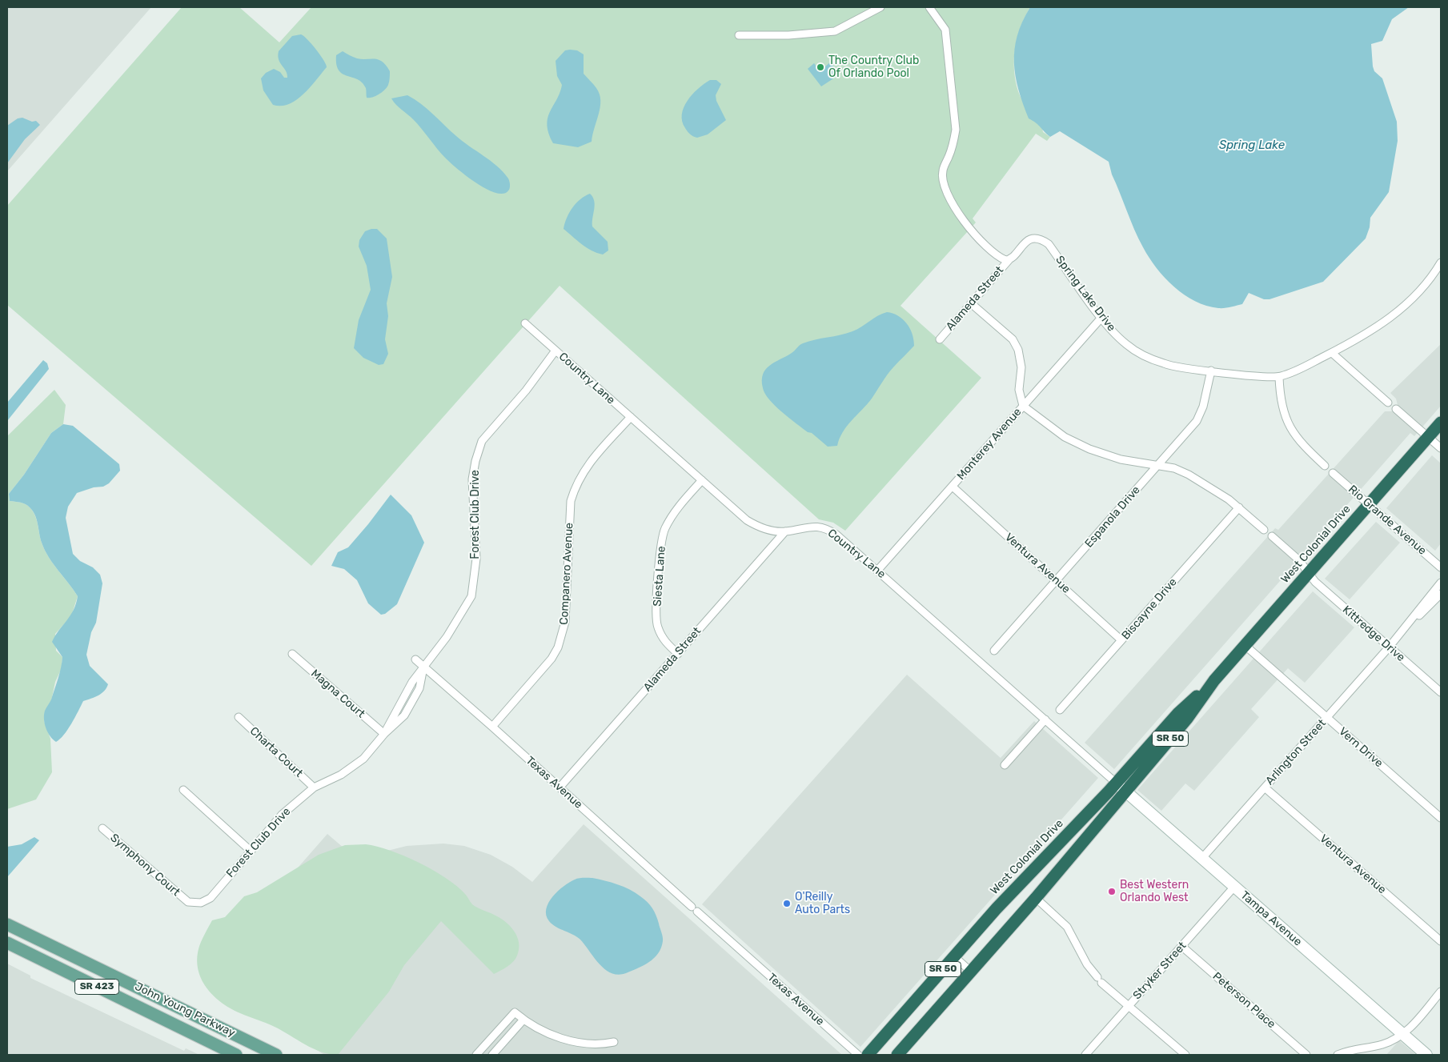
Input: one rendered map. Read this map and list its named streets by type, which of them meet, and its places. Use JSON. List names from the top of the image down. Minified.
{"streets":{"highway":["West Colonial Drive","SR 50"],"main road":["SR 423","John Young Parkway"],"street":["Spring Lake Drive","Alameda Street","Country Lane","Monterey Avenue","Forest Club Drive","Espanola Drive","Rio Grande Avenue","Ventura Avenue","Companero Avenue","Siesta Lane","Biscayne Drive","Kittredge Drive","Magna Court","Vern Drive","Charta Court","Arlington Street","Texas Avenue","Symphony Court","Tampa Avenue","Stryker Street","Peterson Place"]},"crossings":[["Spring Lake Drive","Alameda Street"],["Spring Lake Drive","Monterey Avenue"],["Spring Lake Drive","Espanola Drive"],["Alameda Street","Country Lane"],["Alameda Street","Siesta Lane"],["Alameda Street","Texas Avenue"],["Country Lane","Monterey Avenue"],["Country Lane","Forest Club Drive"],["Country Lane","West Colonial Drive"],["Country Lane","Companero Avenue"],["Country Lane","Siesta Lane"],["Country Lane","Tampa Avenue"],["Monterey Avenue","Ventura Avenue"],["Forest Club Drive","Magna Court"],["Forest Club Drive","Charta Court"],["Forest Club Drive","Texas Avenue"],["Forest Club Drive","Symphony Court"],["Espanola Drive","Ventura Avenue"],["Rio Grande Avenue","West Colonial Drive"],["West Colonial Drive","Kittredge Drive"],["West Colonial Drive","Vern Drive"],["West Colonial Drive","Tampa Avenue"],["Ventura Avenue","Biscayne Drive"],["Ventura Avenue","Arlington Street"],["Companero Avenue","Texas Avenue"],["Kittredge Drive","Arlington Street"],["Vern Drive","Arlington Street"],["Arlington Street","Tampa Avenue"],["Tampa Avenue","Stryker Street"],["Stryker Street","Peterson Place"]],"water":["Spring Lake"],"places":["The Country Club Of Orlando Pool","Best Western Orlando West","O'Reilly Auto Parts"]}
